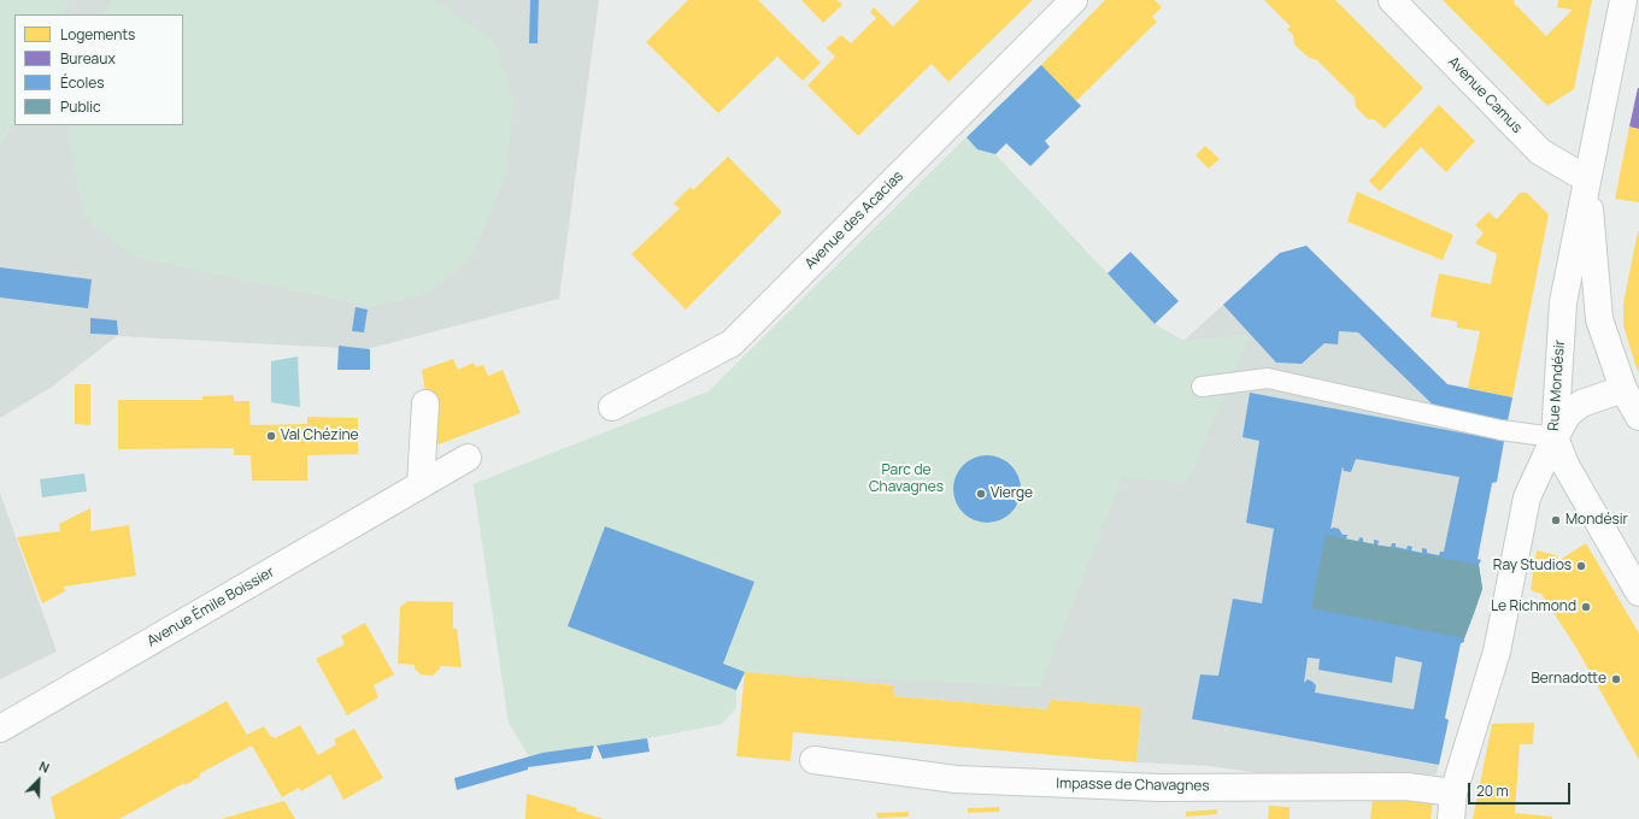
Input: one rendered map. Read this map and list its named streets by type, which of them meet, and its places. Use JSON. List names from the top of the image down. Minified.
{"streets":{"street":["Avenue Camus","Avenue des Acacias","Rue Mondésir","Avenue Émile Boissier","Impasse de Chavagnes"]},"crossings":[["Avenue Camus","Rue Mondésir"],["Rue Mondésir","Impasse de Chavagnes"]],"parks":["Parc de Chavagnes"],"places":["Val Chézine","Vierge","Mondésir","Ray Studios","Le Richmond","Bernadotte"],"legend":["Logements","Bureaux","Écoles","Public"],"scale_bar":"20 m","north":"top right"}
